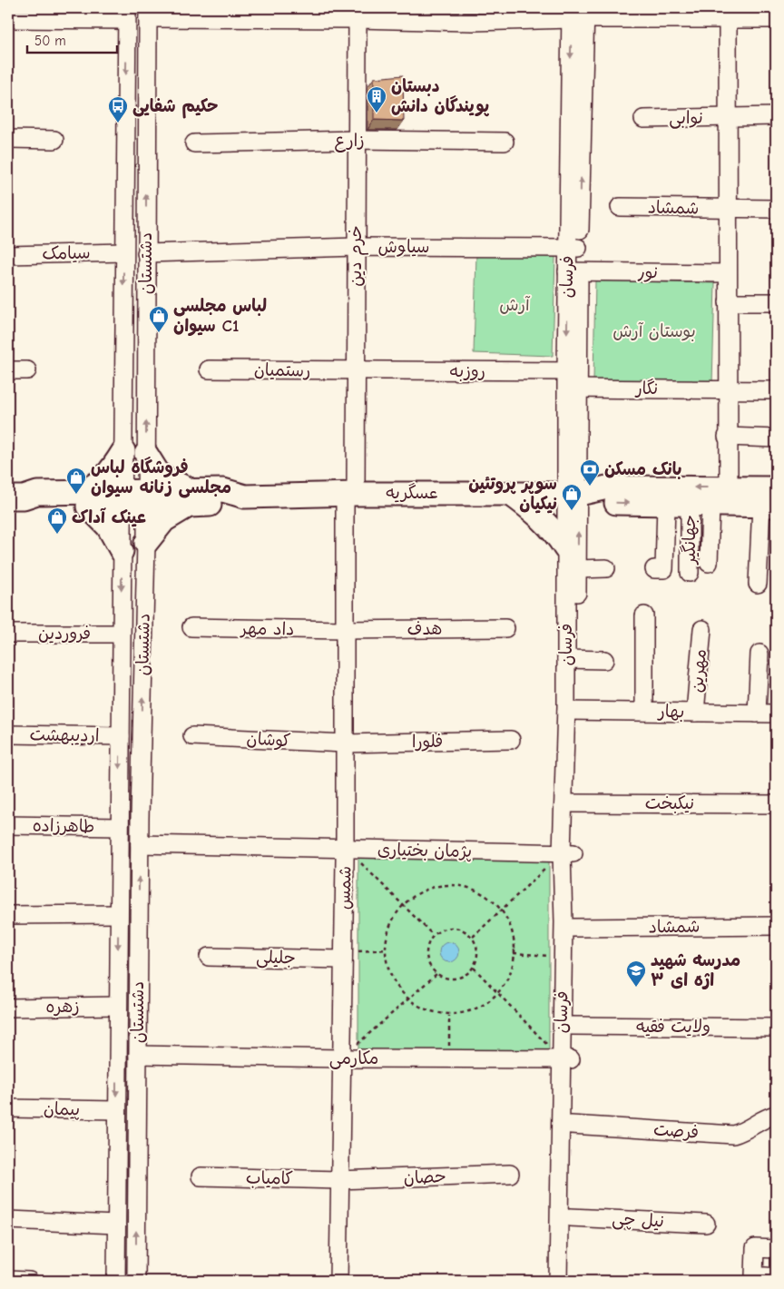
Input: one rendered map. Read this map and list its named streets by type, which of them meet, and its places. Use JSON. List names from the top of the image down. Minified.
{"streets":{"main road":["عسگریه"],"street":["نوابی","زارع","شمشاد","سیاوش","سیامک","خرم دین","دشتستان","نور","فرسان","رستمیان","روزبه","نگار","جهانگیر","داد مهر","هدف","فروردین","مهرین","بهار","اردیبهشت","کوشان","فلورا","نیکبخت","طاهرزاده","پژمان بختیاری","شمس","جلیلی","زهره","ولایت فقیه","مکارمی","پیمان","فرصت","حصان","کامیاب","نیل چی"]},"crossings":[["زارع","خرم دین"],["شمشاد","فرسان"],["سیاوش","خرم دین"],["سیاوش","دشتستان"],["سیاوش","فرسان"],["سیامک","دشتستان"],["خرم دین","رستمیان"],["خرم دین","روزبه"],["خرم دین","عسگریه"],["خرم دین","شمس"],["دشتستان","عسگریه"],["دشتستان","فروردین"],["دشتستان","اردیبهشت"],["دشتستان","طاهرزاده"],["دشتستان","پژمان بختیاری"],["دشتستان","زهره"],["دشتستان","مکارمی"],["دشتستان","پیمان"],["نور","فرسان"],["فرسان","روزبه"],["فرسان","نگار"],["فرسان","عسگریه"],["فرسان","بهار"],["فرسان","نیکبخت"],["فرسان","پژمان بختیاری"],["فرسان","ولایت فقیه"],["فرسان","مکارمی"],["فرسان","فرصت"],["فرسان","نیل چی"],["رستمیان","روزبه"],["روزبه","نگار"],["عسگریه","جهانگیر"],["عسگریه","شمس"],["داد مهر","هدف"],["داد مهر","شمس"],["هدف","شمس"],["مهرین","بهار"],["کوشان","فلورا"],["کوشان","شمس"],["فلورا","شمس"],["پژمان بختیاری","شمس"],["شمس","جلیلی"],["شمس","مکارمی"],["شمس","حصان"],["شمس","کامیاب"],["حصان","کامیاب"]],"parks":["آرش","بوستان آرش"],"places":{"building":["دبستان پویندگان دانش"],"bus stop":["حکیم شفایی"],"shop":["لباس مجلسی سیوان C1","فروشگاه لباس مجلسی زنانه سیوان","سوپر پروتئین نیکیان","عینک آداک"],"bank":["بانک مسکن"],"school or university":["مدرسه شهید اژه ای ۳"]},"scale_bar":"50 m"}
